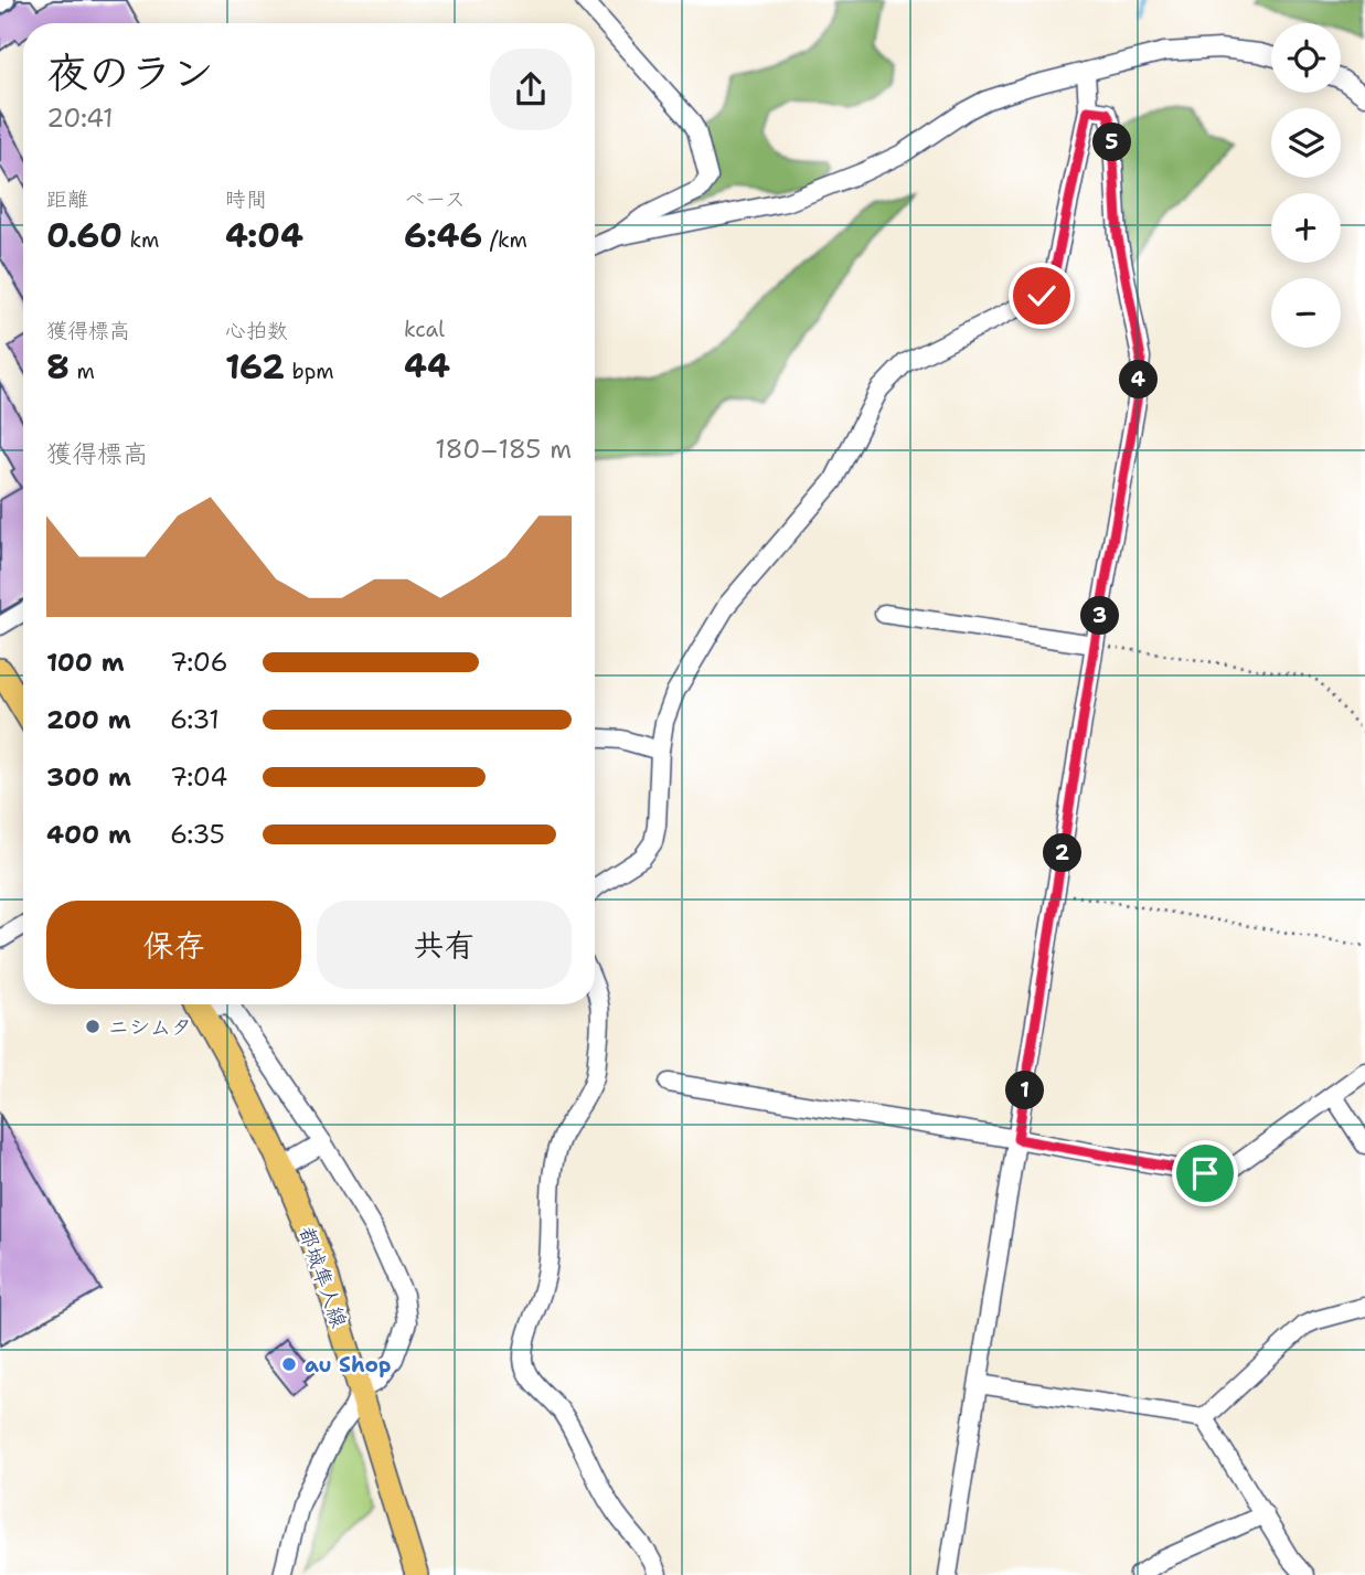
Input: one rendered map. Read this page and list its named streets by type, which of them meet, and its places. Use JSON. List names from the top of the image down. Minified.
{"streets":{"main road":["都城隼人線"]},"places":["ニシムタ","au Shop"],"page":{"map_buttons":["+","−"],"heading":["夜のラン","20:41"],"pins":["5","4","3","2","1"],"stats":[["距離","0.60 km"],["時間","4:04"],["ペース","6:46 /km"],["獲得標高","8 m"],["心拍数","162 bpm"],["kcal","44"]],"chart":["獲得標高","180–185 m"],"list":[{"name":"100 m","note":"7:06"},{"name":"200 m","note":"6:31"},{"name":"300 m","note":"7:04"},{"name":"400 m","note":"6:35"}],"buttons":["保存","共有"]}}
